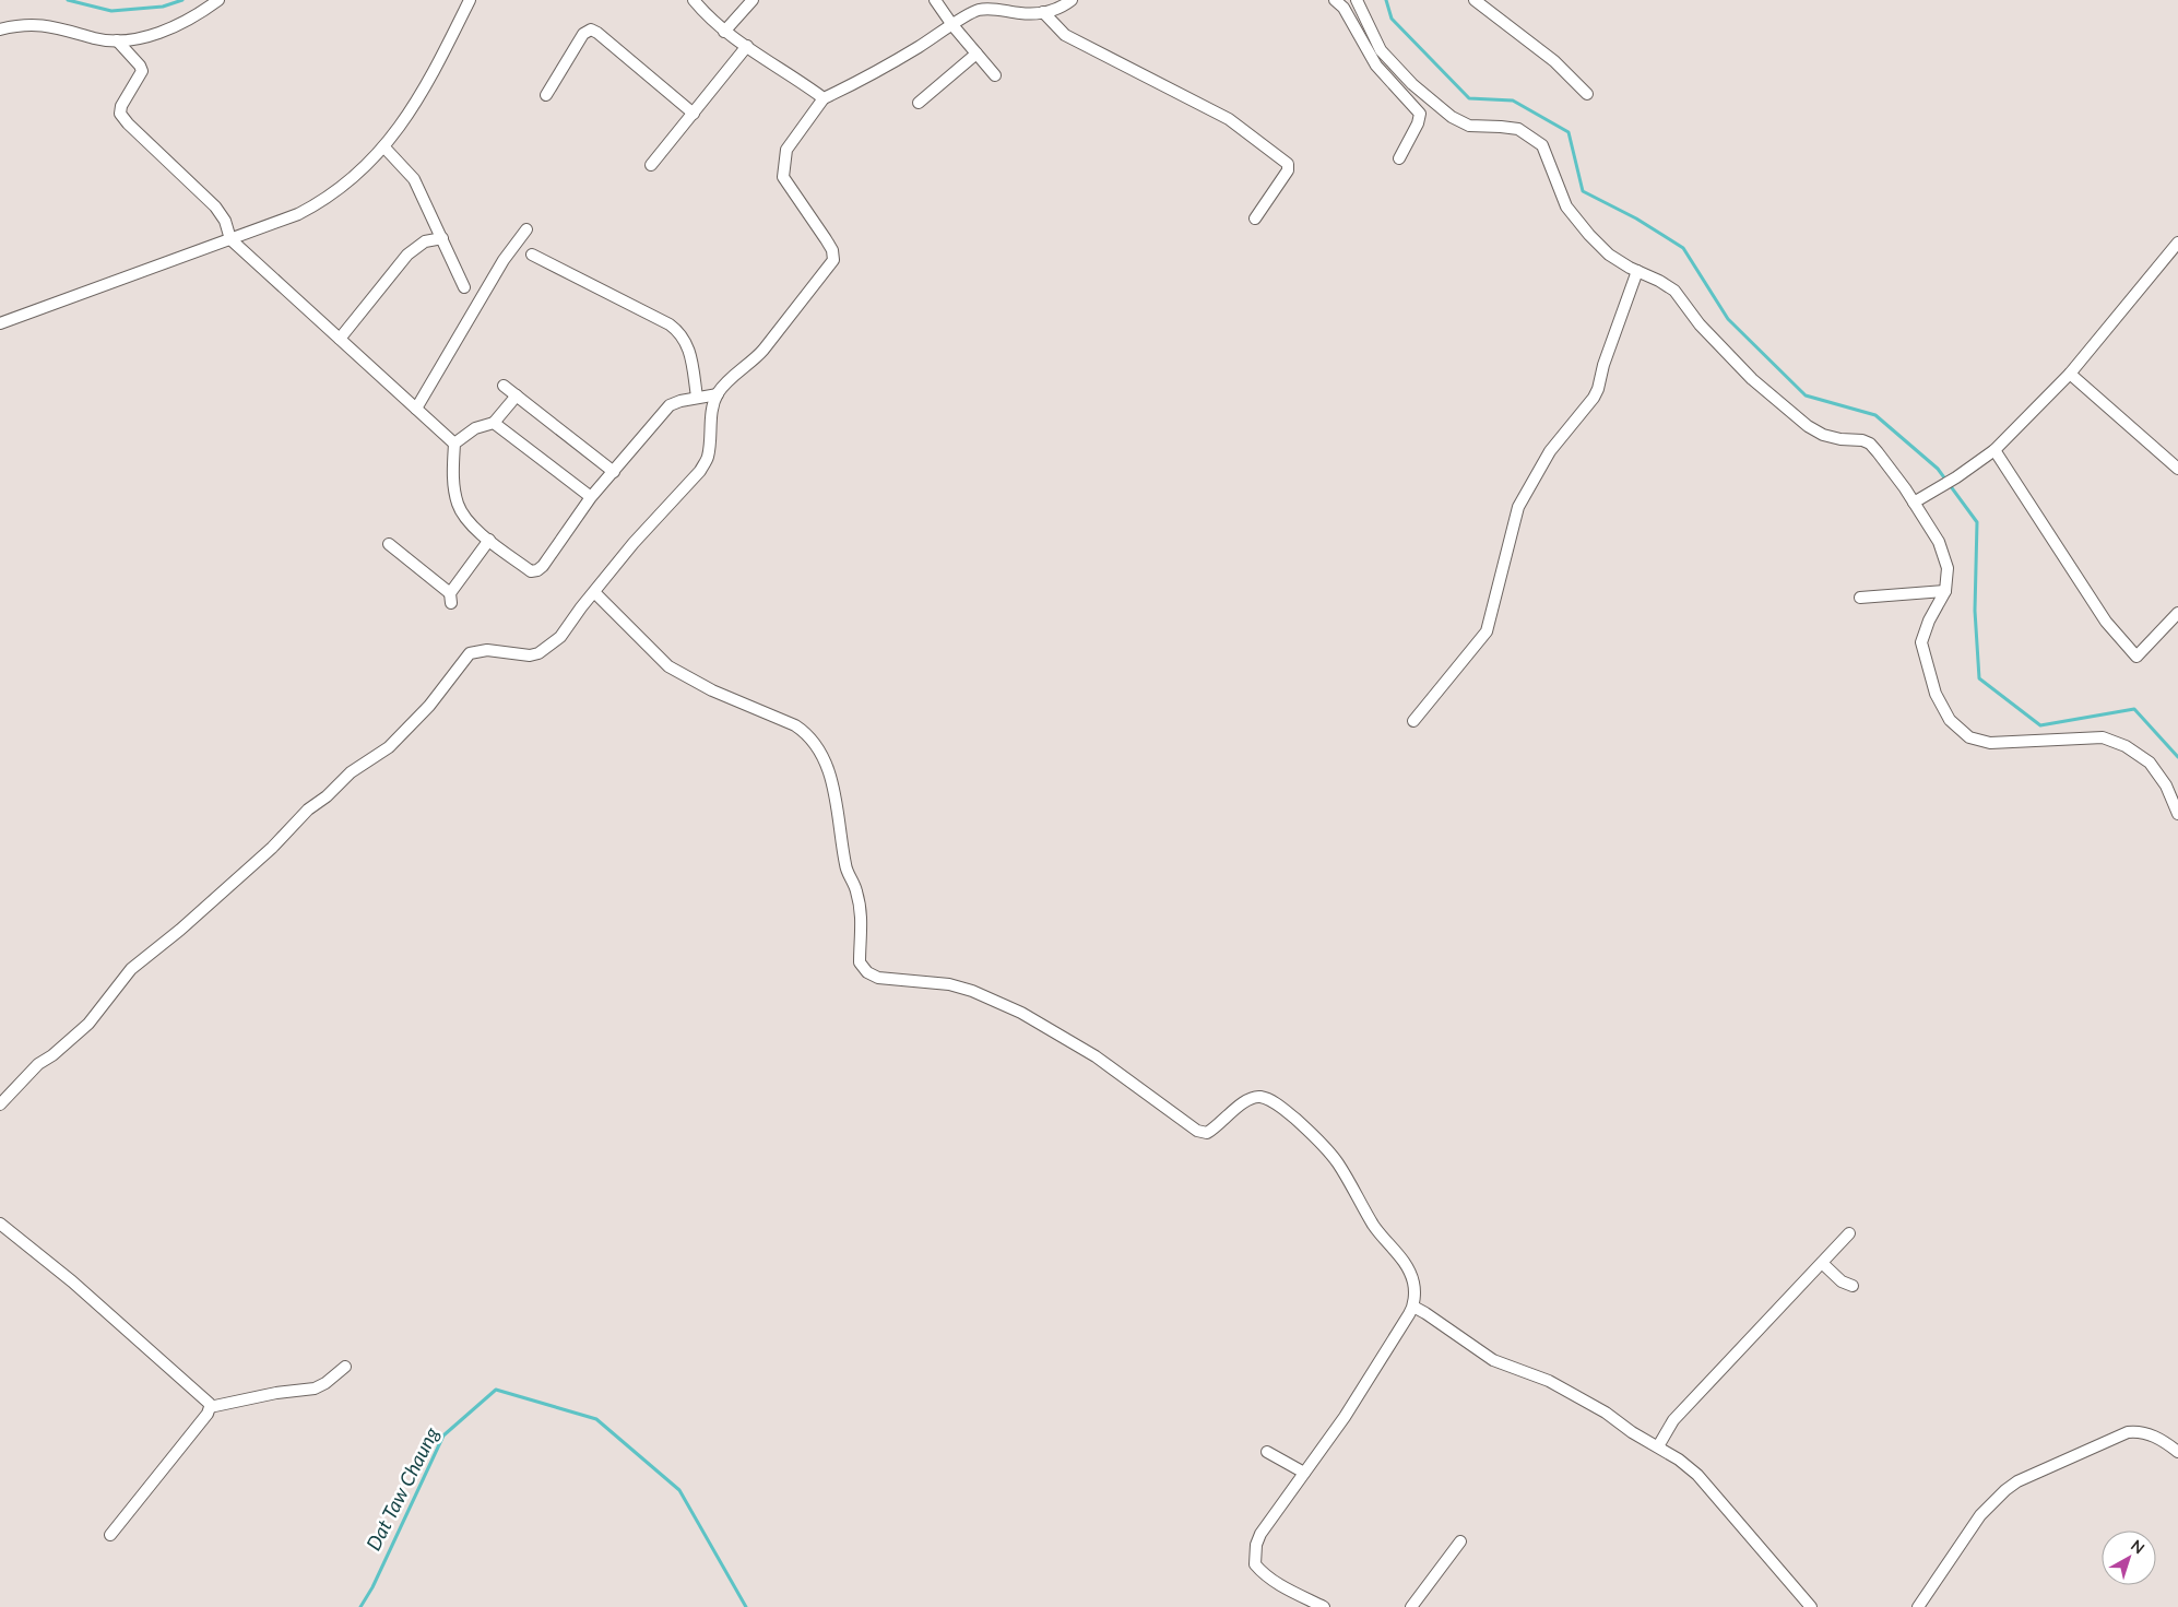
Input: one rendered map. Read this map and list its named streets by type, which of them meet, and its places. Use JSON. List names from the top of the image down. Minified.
{"water":["Dat Taw Chaung"],"north":"top right"}
